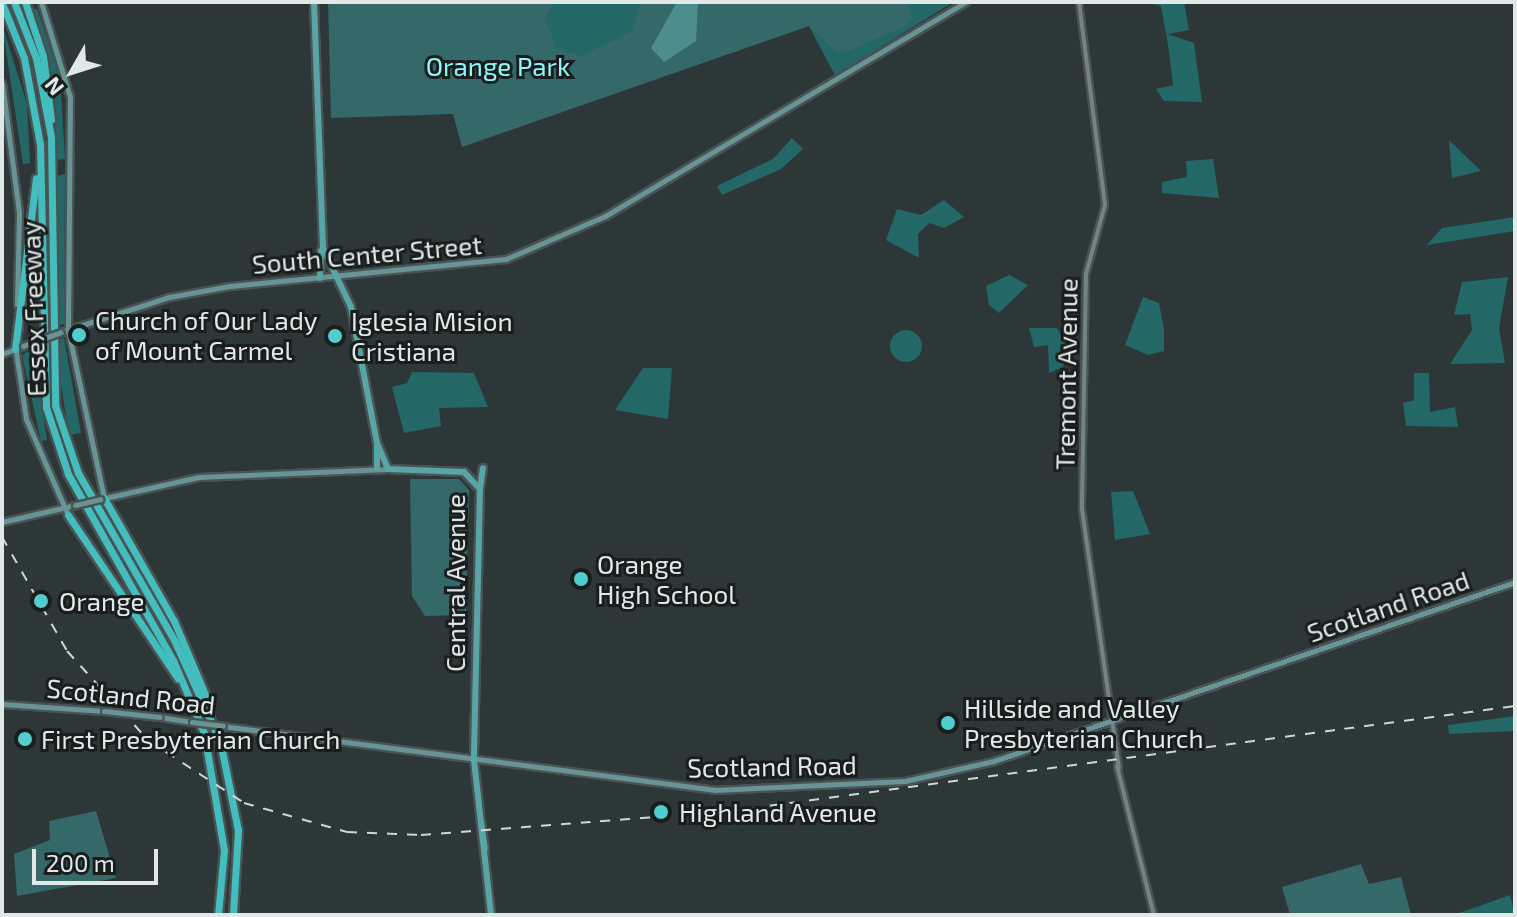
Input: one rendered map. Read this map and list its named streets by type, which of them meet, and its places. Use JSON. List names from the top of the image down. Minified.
{"streets":{"highway":["Essex Freeway"],"main road":["South Center Street","Central Avenue","Scotland Road"],"street":["Tremont Avenue"]},"crossings":[["Tremont Avenue","Scotland Road"],["Central Avenue","Scotland Road"]],"parks":["Orange Park"],"places":["Church of Our Lady of Mount Carmel","Iglesia Mision Cristiana","Orange High School","Orange","Hillside and Valley Presbyterian Church","First Presbyterian Church","Highland Avenue"],"scale_bar":"200 m","north":"bottom left"}
